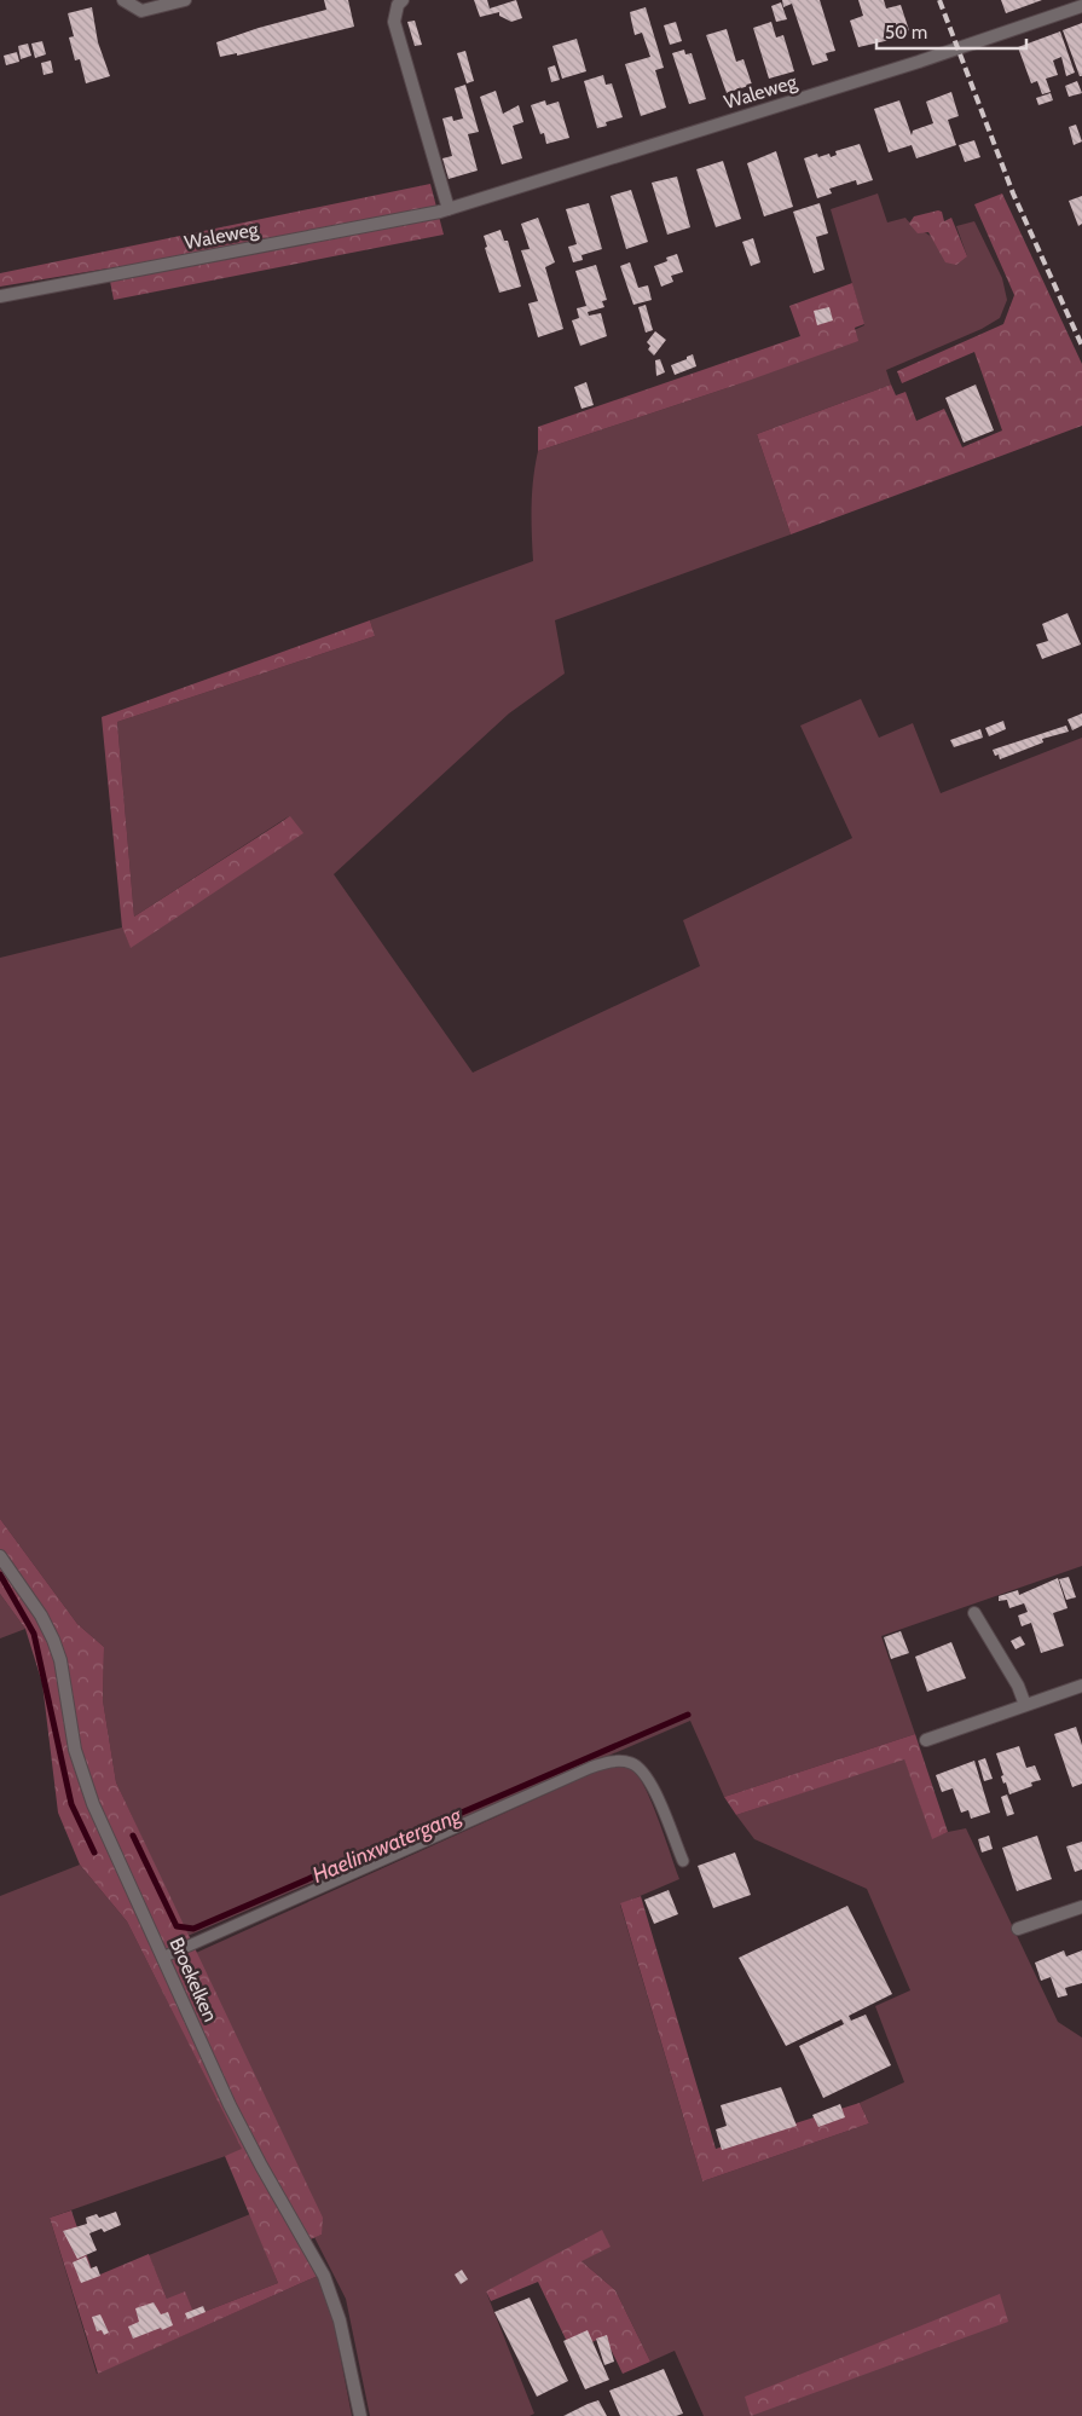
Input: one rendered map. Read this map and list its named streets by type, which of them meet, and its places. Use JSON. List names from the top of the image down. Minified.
{"streets":{"street":["Waleweg","Broekelken"]},"water":["Haelinxwatergang"],"scale_bar":"50 m"}
